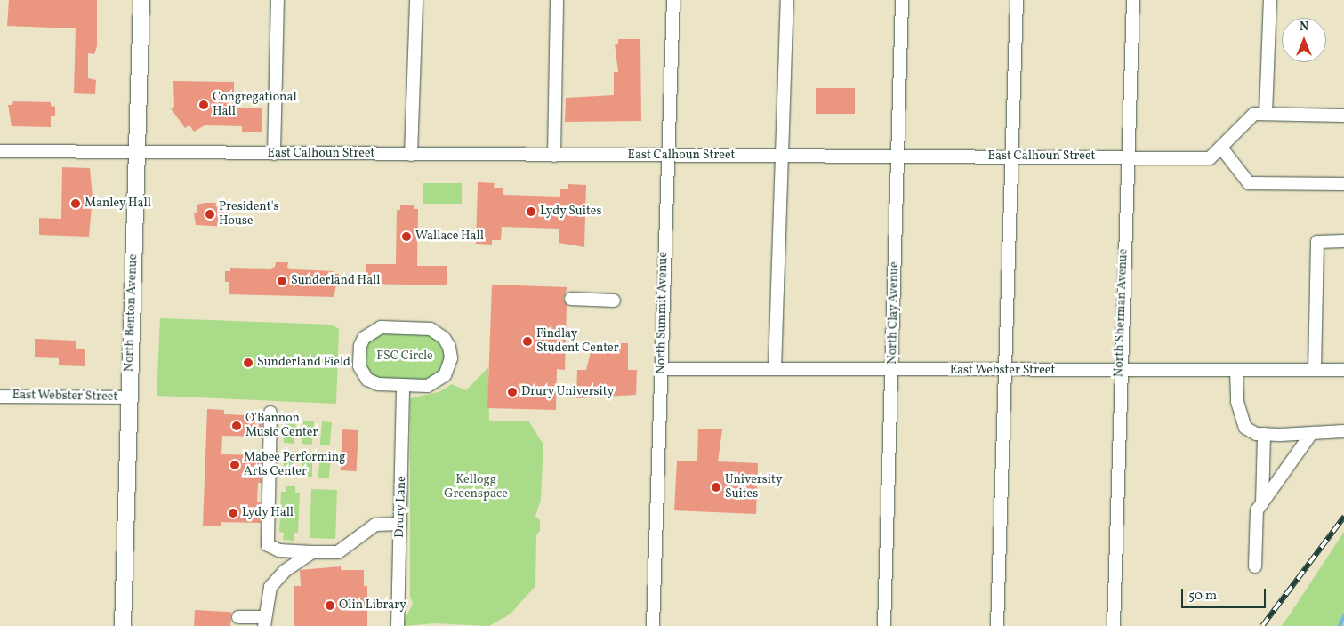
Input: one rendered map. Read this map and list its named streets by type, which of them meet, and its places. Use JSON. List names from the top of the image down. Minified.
{"streets":{"main road":["North Benton Avenue"],"street":["East Calhoun Street","North Summit Avenue","North Clay Avenue","North Sherman Avenue","East Webster Street","Drury Lane"]},"crossings":[["East Calhoun Street","North Benton Avenue"],["East Calhoun Street","North Summit Avenue"],["East Calhoun Street","North Clay Avenue"],["East Calhoun Street","North Sherman Avenue"],["North Benton Avenue","East Webster Street"],["North Summit Avenue","East Webster Street"],["North Clay Avenue","East Webster Street"],["North Sherman Avenue","East Webster Street"]],"parks":["FSC Circle","Kellogg Greenspace"],"places":["Congregational Hall","Manley Hall","Lydy Suites","President's House","Wallace Hall","Sunderland Hall","Findlay Student Center","Sunderland Field","Drury University","O'Bannon Music Center","Mabee Performing Arts Center","University Suites","Lydy Hall","Olin Library"],"scale_bar":"50 m","north":"top"}
